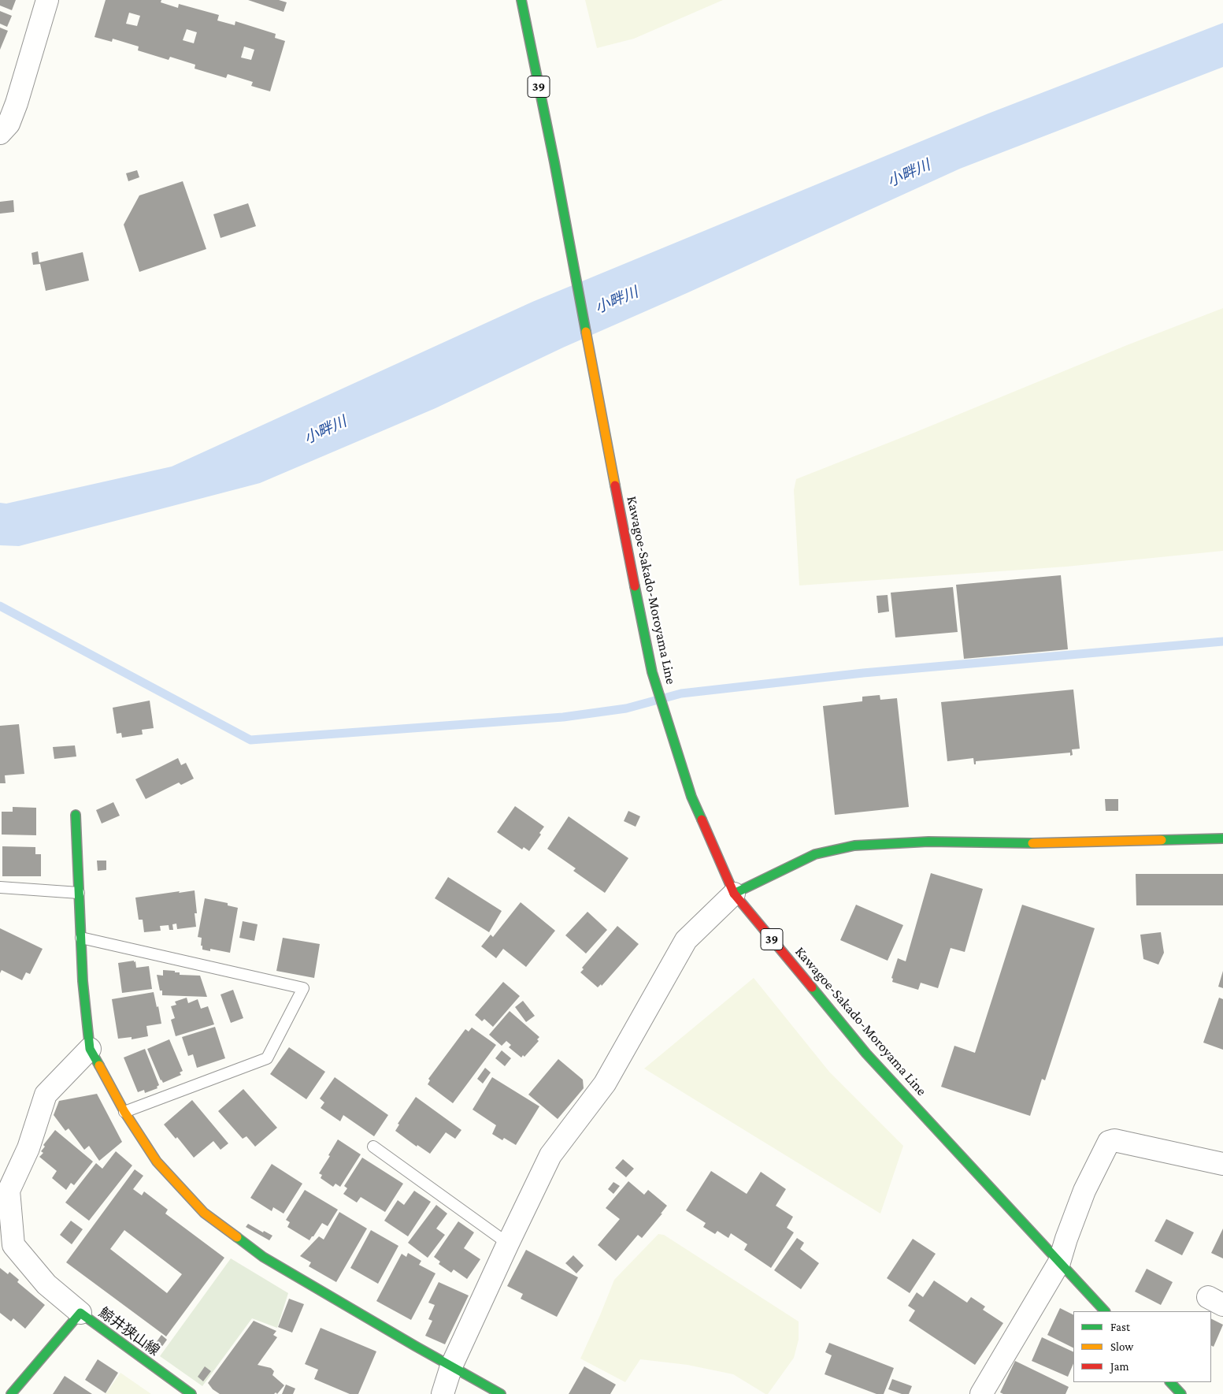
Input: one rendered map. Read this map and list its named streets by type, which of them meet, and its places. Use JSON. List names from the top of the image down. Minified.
{"streets":{"main road":["39","Kawagoe-Sakado-Moroyama Line","鯨井狭山線"]},"water":["小畔川"],"legend":["Fast","Slow","Jam"]}
